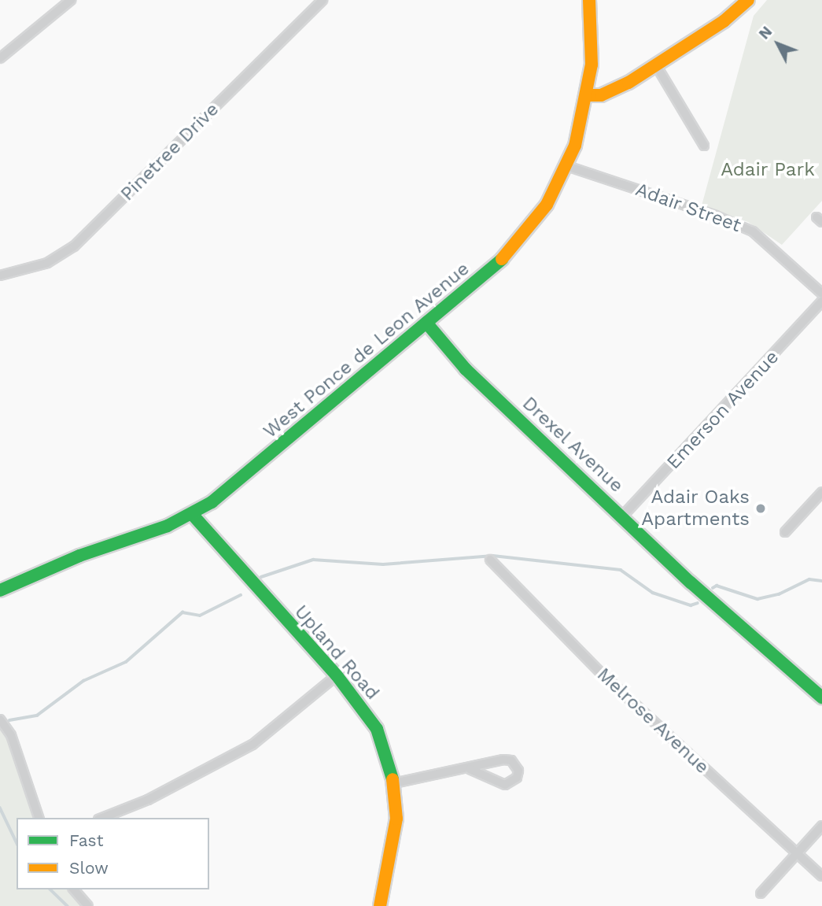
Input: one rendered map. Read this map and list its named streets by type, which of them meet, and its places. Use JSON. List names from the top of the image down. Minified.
{"streets":{"street":["Pinetree Drive","Adair Street","West Ponce de Leon Avenue","Emerson Avenue","Drexel Avenue","Upland Road","Melrose Avenue"]},"crossings":[["Adair Street","West Ponce de Leon Avenue"],["West Ponce de Leon Avenue","Drexel Avenue"],["West Ponce de Leon Avenue","Upland Road"],["Emerson Avenue","Drexel Avenue"]],"parks":["Adair Park"],"places":["Adair Oaks Apartments"],"legend":["Fast","Slow"],"north":"top left"}
